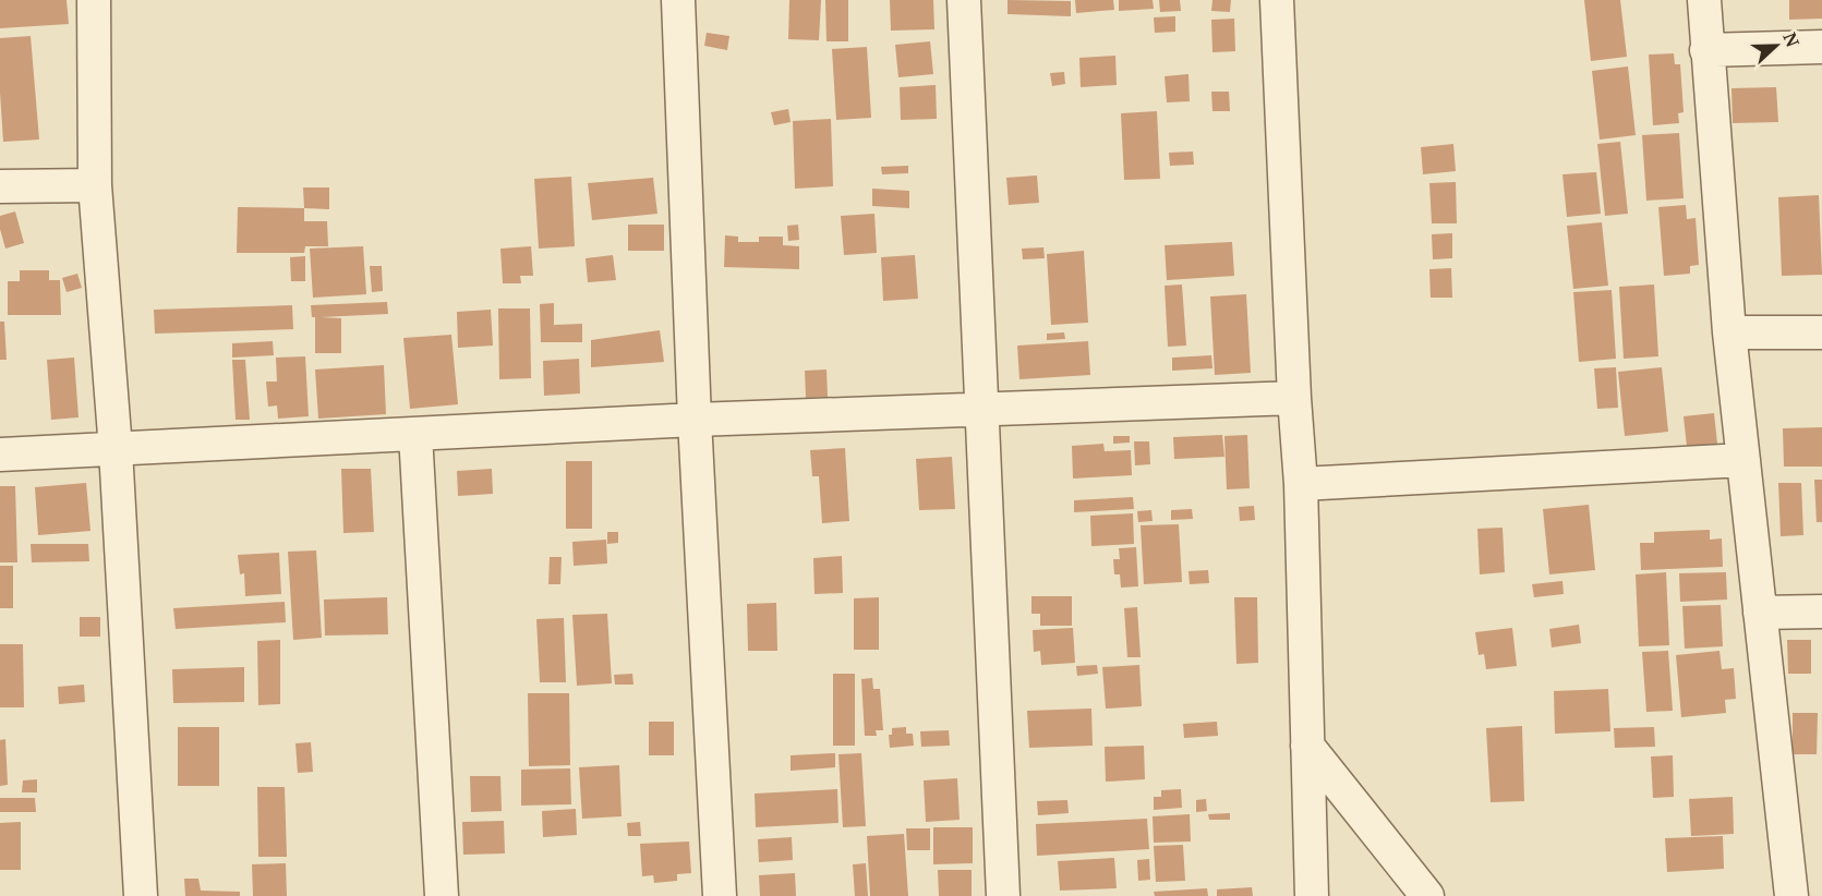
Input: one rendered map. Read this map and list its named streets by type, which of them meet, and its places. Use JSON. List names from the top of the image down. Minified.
{"north":"right"}
